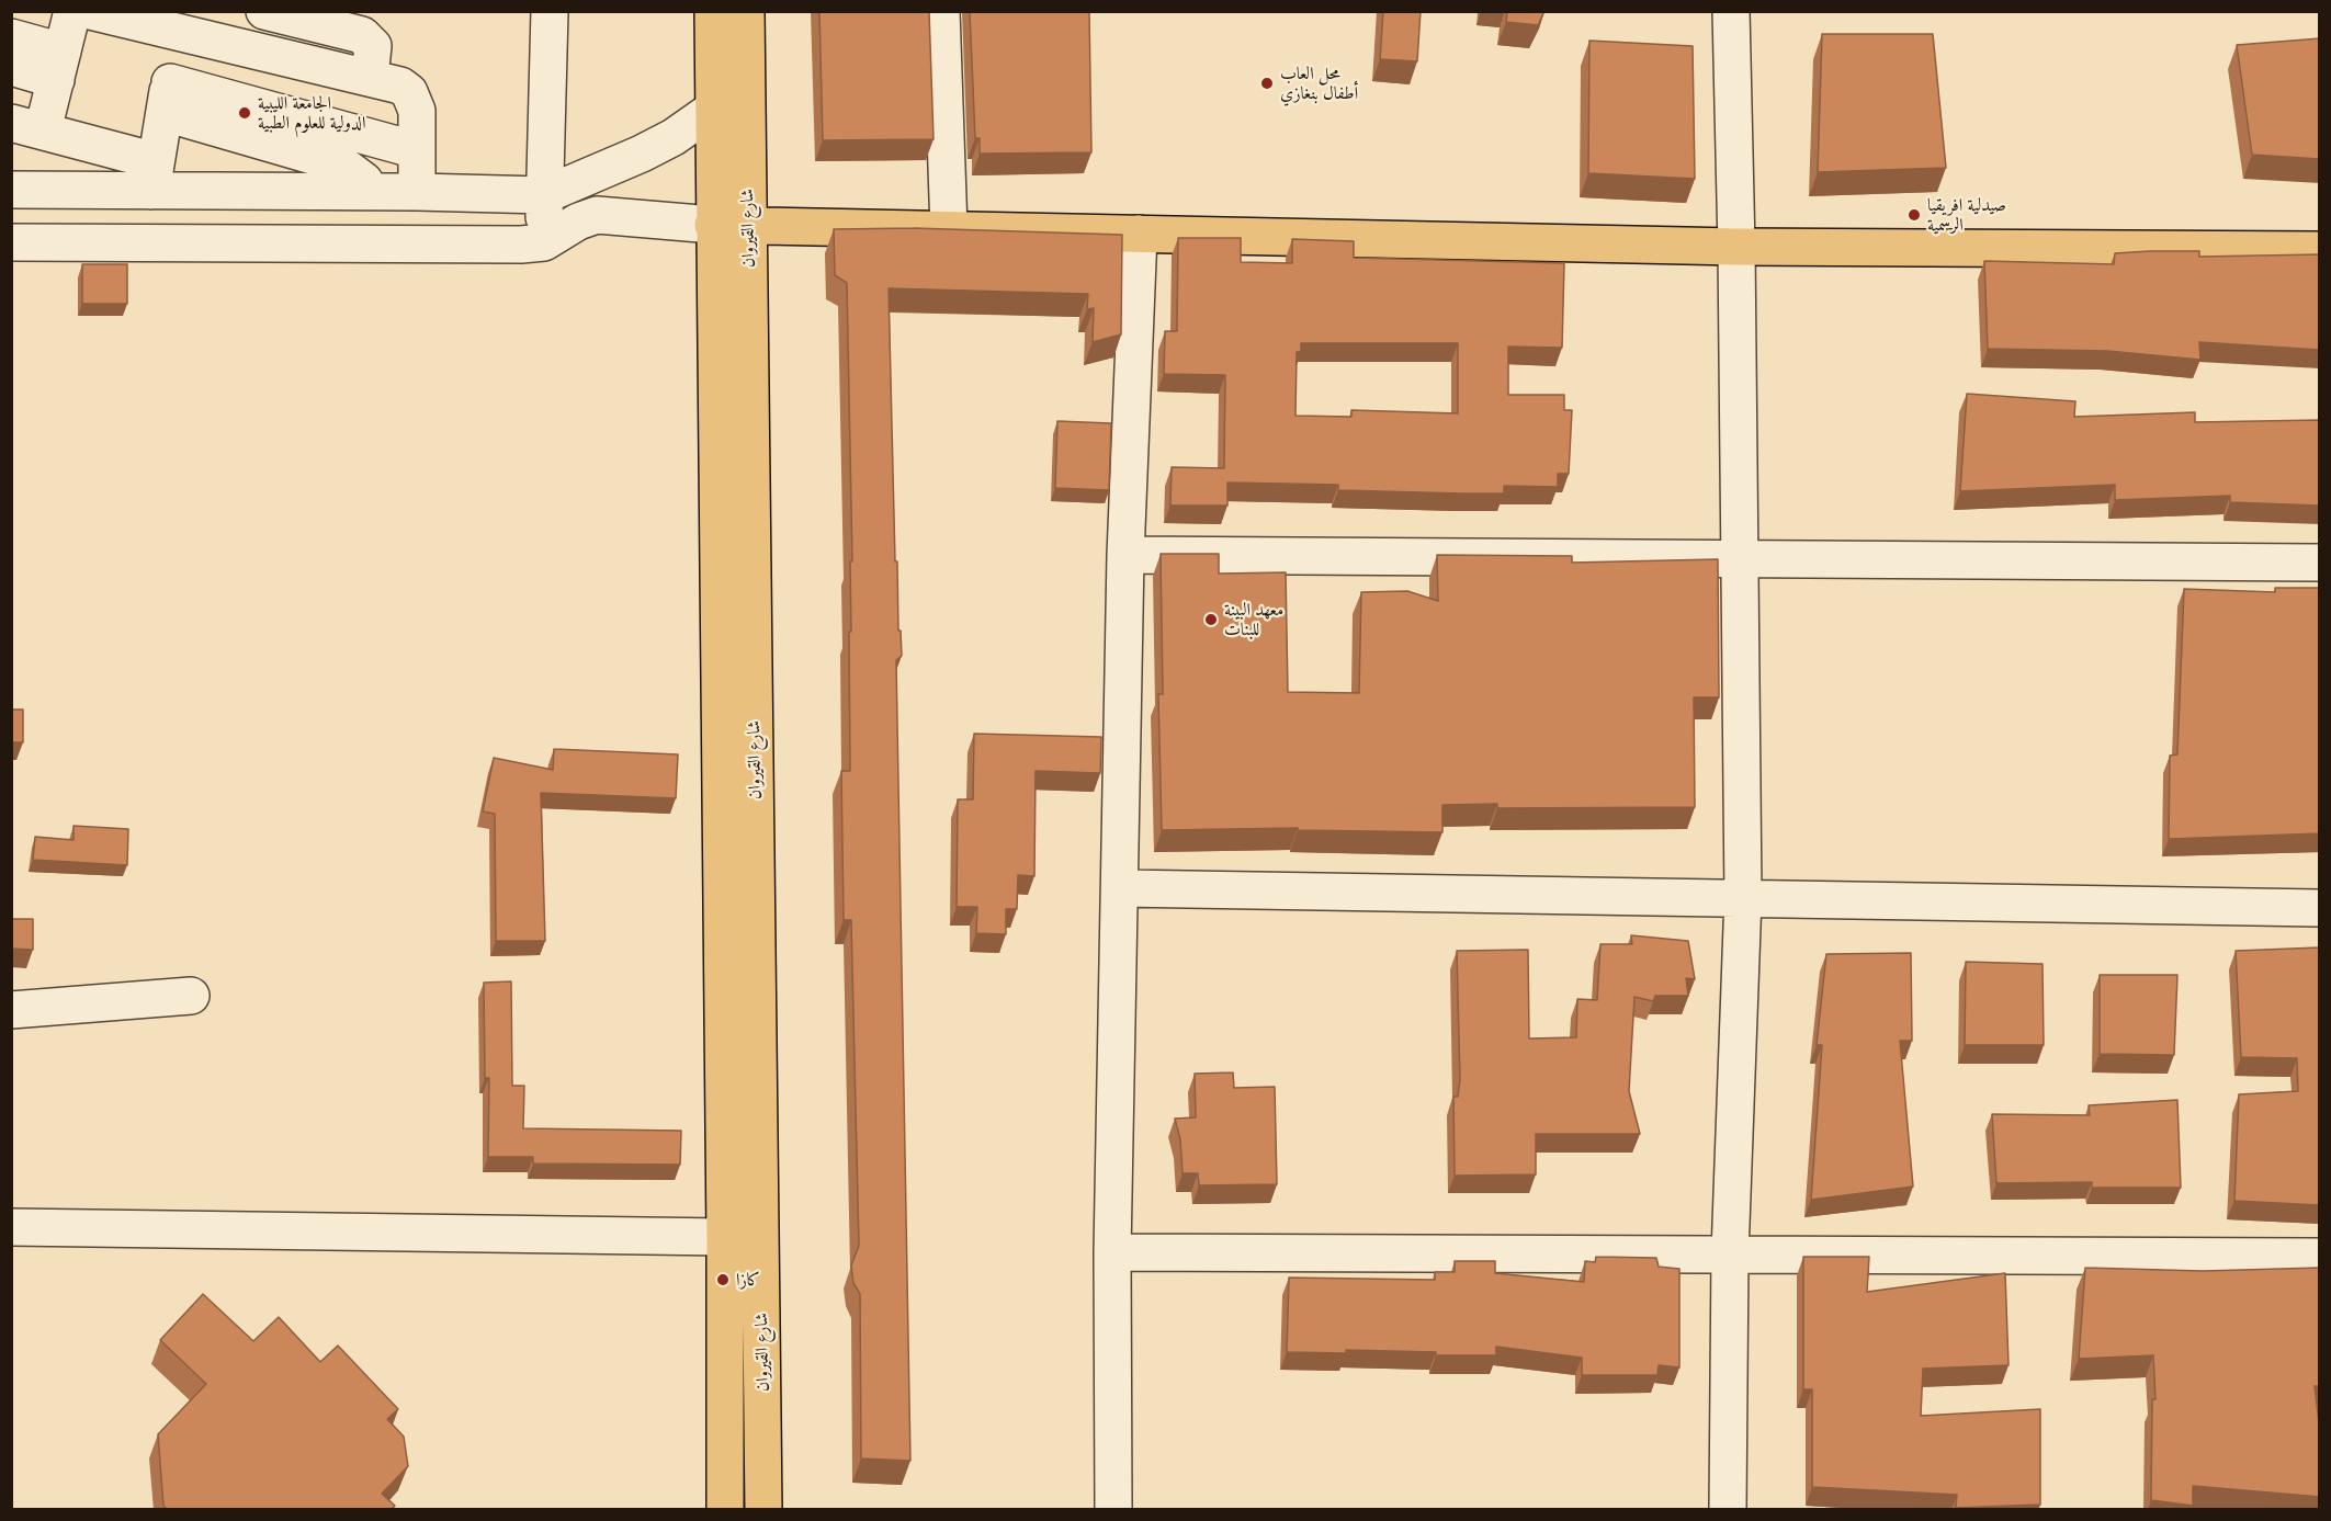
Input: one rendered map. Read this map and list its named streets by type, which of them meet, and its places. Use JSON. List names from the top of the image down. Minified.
{"streets":{"main road":["شارع القيروان"]},"places":["محل العاب أطفال بنغازي","الجامعة الليبية الدولية للعلوم الطبية","صيدلية افريقيا الرسمية","معهد البينة للبنات","كازا"]}
